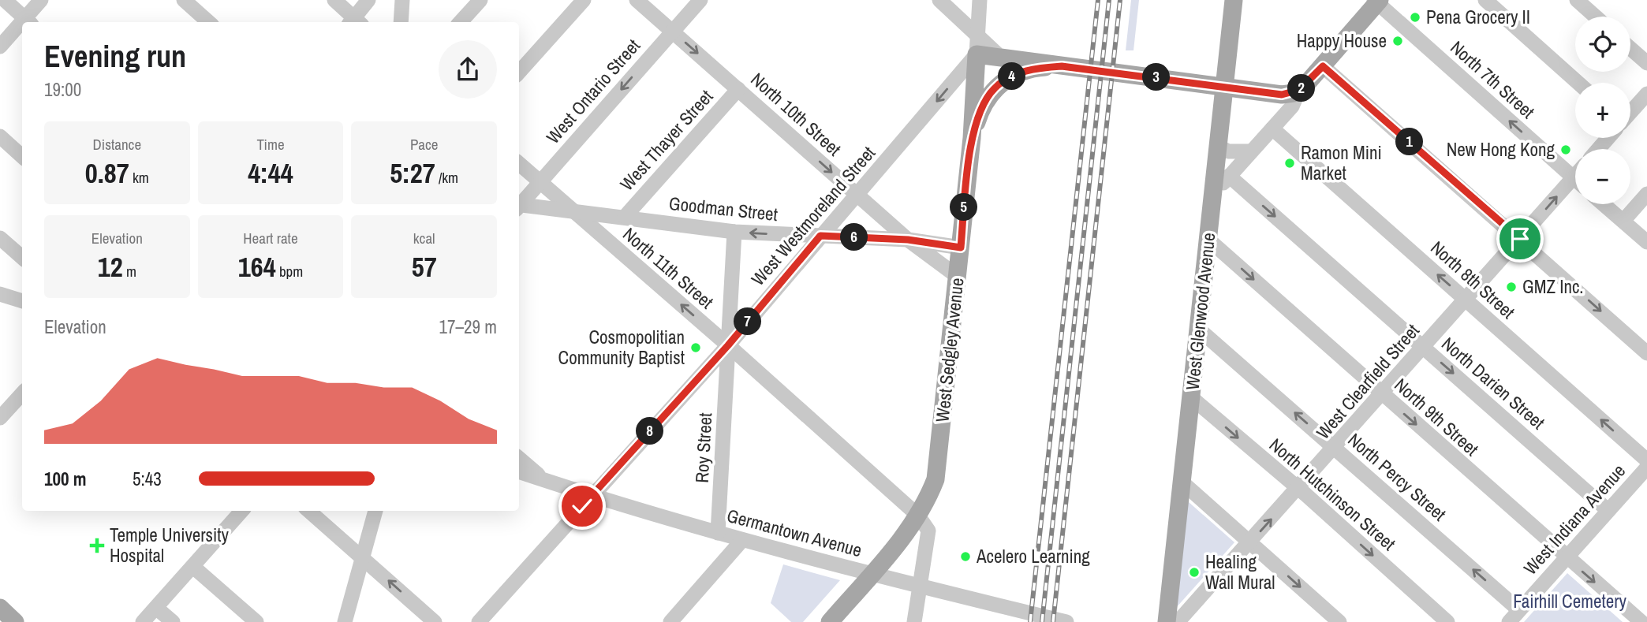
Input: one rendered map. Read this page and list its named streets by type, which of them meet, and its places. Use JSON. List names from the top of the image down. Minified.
{"streets":{"main road":["West Glenwood Avenue","West Sedgley Avenue"],"street":["North 7th Street","West Ontario Street","North 10th Street","West Thayer Street","Goodman Street","West Westmoreland Street","North 11th Street","North 8th Street","West Clearfield Street","North Darien Street","North 9th Street","Roy Street","North Percy Street","North Hutchinson Street","West Indiana Avenue","Germantown Avenue"]},"crossings":[["West Ontario Street","North 10th Street"],["West Ontario Street","North 11th Street"],["North 10th Street","West Thayer Street"],["North 10th Street","Goodman Street"],["North 10th Street","West Westmoreland Street"],["North 10th Street","West Sedgley Avenue"],["West Thayer Street","Goodman Street"],["Goodman Street","West Westmoreland Street"],["Goodman Street","North 11th Street"],["Goodman Street","West Sedgley Avenue"],["Goodman Street","Roy Street"],["West Westmoreland Street","North 11th Street"],["West Westmoreland Street","West Sedgley Avenue"],["West Westmoreland Street","Roy Street"],["West Westmoreland Street","Germantown Avenue"],["North 11th Street","West Sedgley Avenue"],["North 11th Street","Roy Street"],["North 8th Street","West Clearfield Street"],["West Glenwood Avenue","North 9th Street"],["West Glenwood Avenue","North Percy Street"],["West Glenwood Avenue","North Hutchinson Street"],["West Clearfield Street","North Darien Street"],["West Clearfield Street","North 9th Street"],["West Clearfield Street","North Percy Street"],["West Clearfield Street","North Hutchinson Street"],["North Darien Street","West Indiana Avenue"],["North 9th Street","West Indiana Avenue"],["Roy Street","Germantown Avenue"],["North Percy Street","West Indiana Avenue"]],"one_way":["North 10th Street","North 11th Street","North Darien Street","North 9th Street"],"parks":["Fairhill Cemetery"],"places":{"other":["Pena Grocery II","Happy House","New Hong Kong","Ramon Mini Market","GMZ Inc.","Cosmopolitian Community Baptist","Acelero Learning","Healing Wall Mural"],"health":["Temple University Hospital"]},"page":{"map_buttons":["+","−"],"heading":["Evening run","19:00"],"pins":["4","3","2","1","5","6","7","8"],"stats":[["Distance","0.87 km"],["Time","4:44"],["Pace","5:27 /km"],["Elevation","12 m"],["Heart rate","164 bpm"],["kcal","57"]],"chart":["Elevation","17–29 m"],"list":[{"name":"100 m","note":"5:43"}]}}
